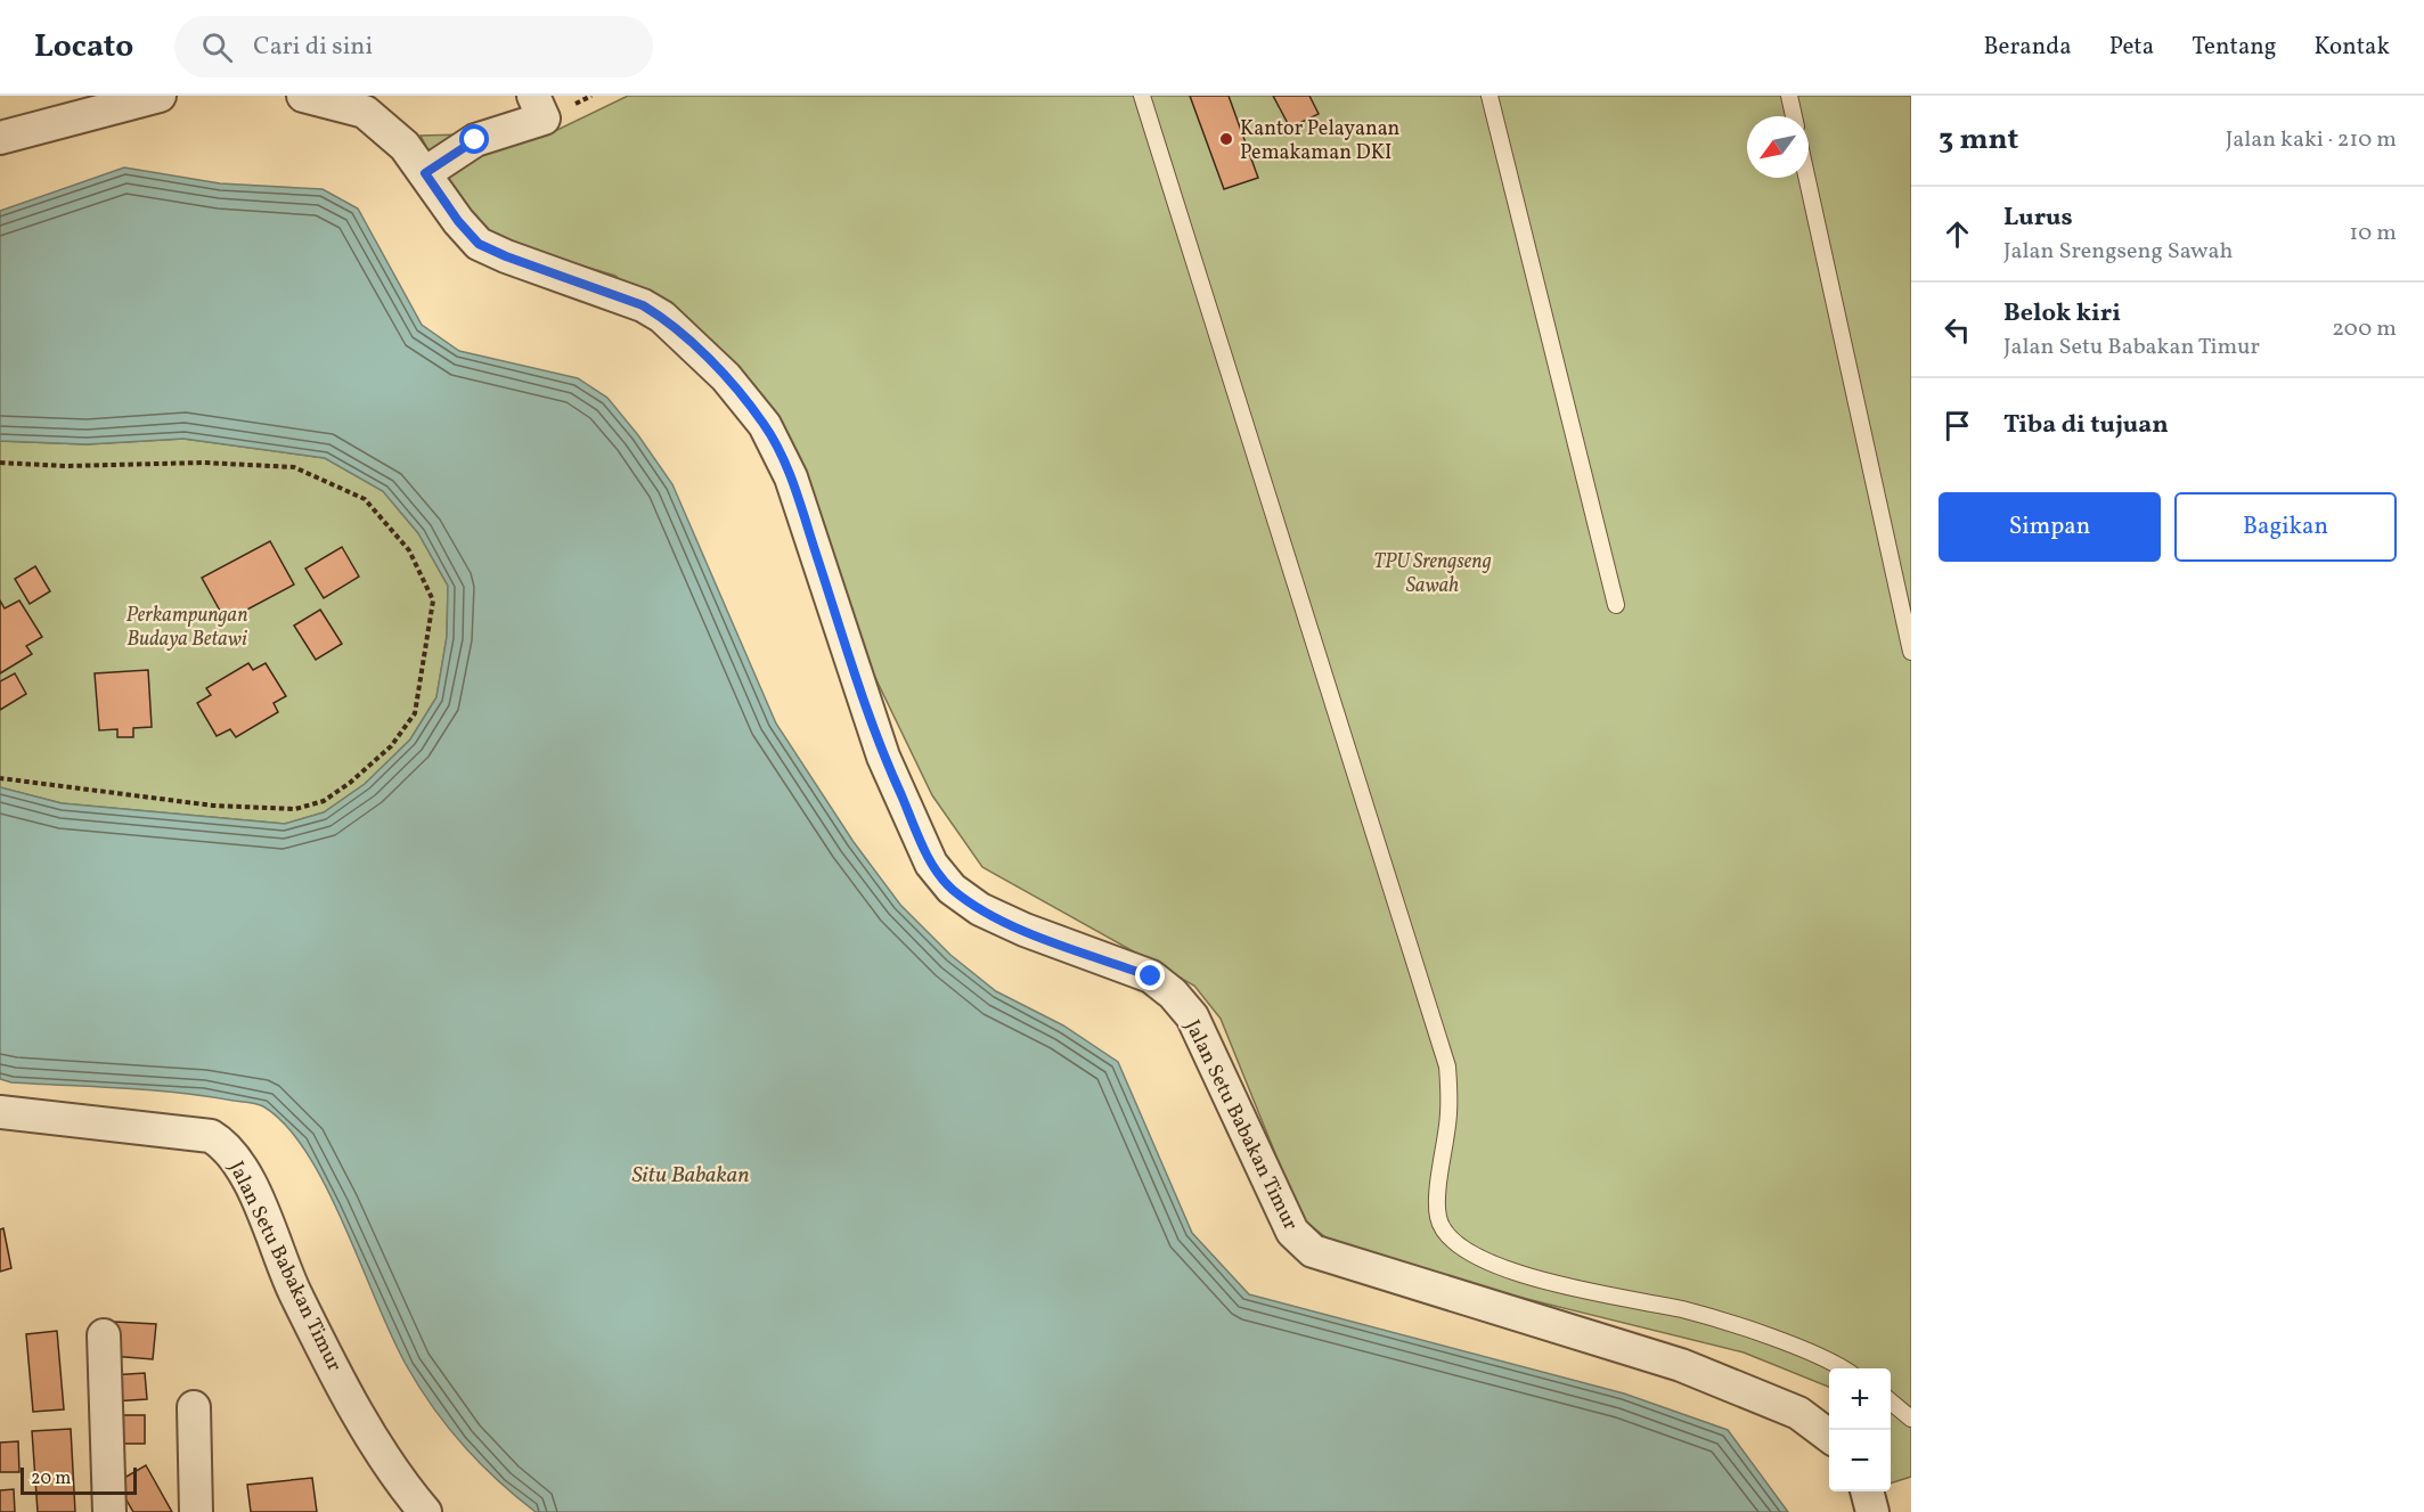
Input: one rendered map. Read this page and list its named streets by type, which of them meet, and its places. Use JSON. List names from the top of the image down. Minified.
{"streets":{"street":["Jalan Setu Babakan Timur"]},"water":["Situ Babakan"],"parks":["TPU Srengseng Sawah","Perkampungan Budaya Betawi"],"places":["Kantor Pelayanan Pemakaman DKI"],"scale_bar":"20 m","north":"bottom left","page":{"header":"Locato","search":"Cari di sini","nav":["Beranda","Peta","Tentang","Kontak"],"heading":["3 mnt","Jalan kaki · 210 m"],"list":[["Lurus","Jalan Srengseng Sawah","10 m"],["Belok kiri","Jalan Setu Babakan Timur","200 m"],"Tiba di tujuan"],"buttons":["Simpan","Bagikan"],"map_buttons":["+","−"],"scale":"20 m"}}
